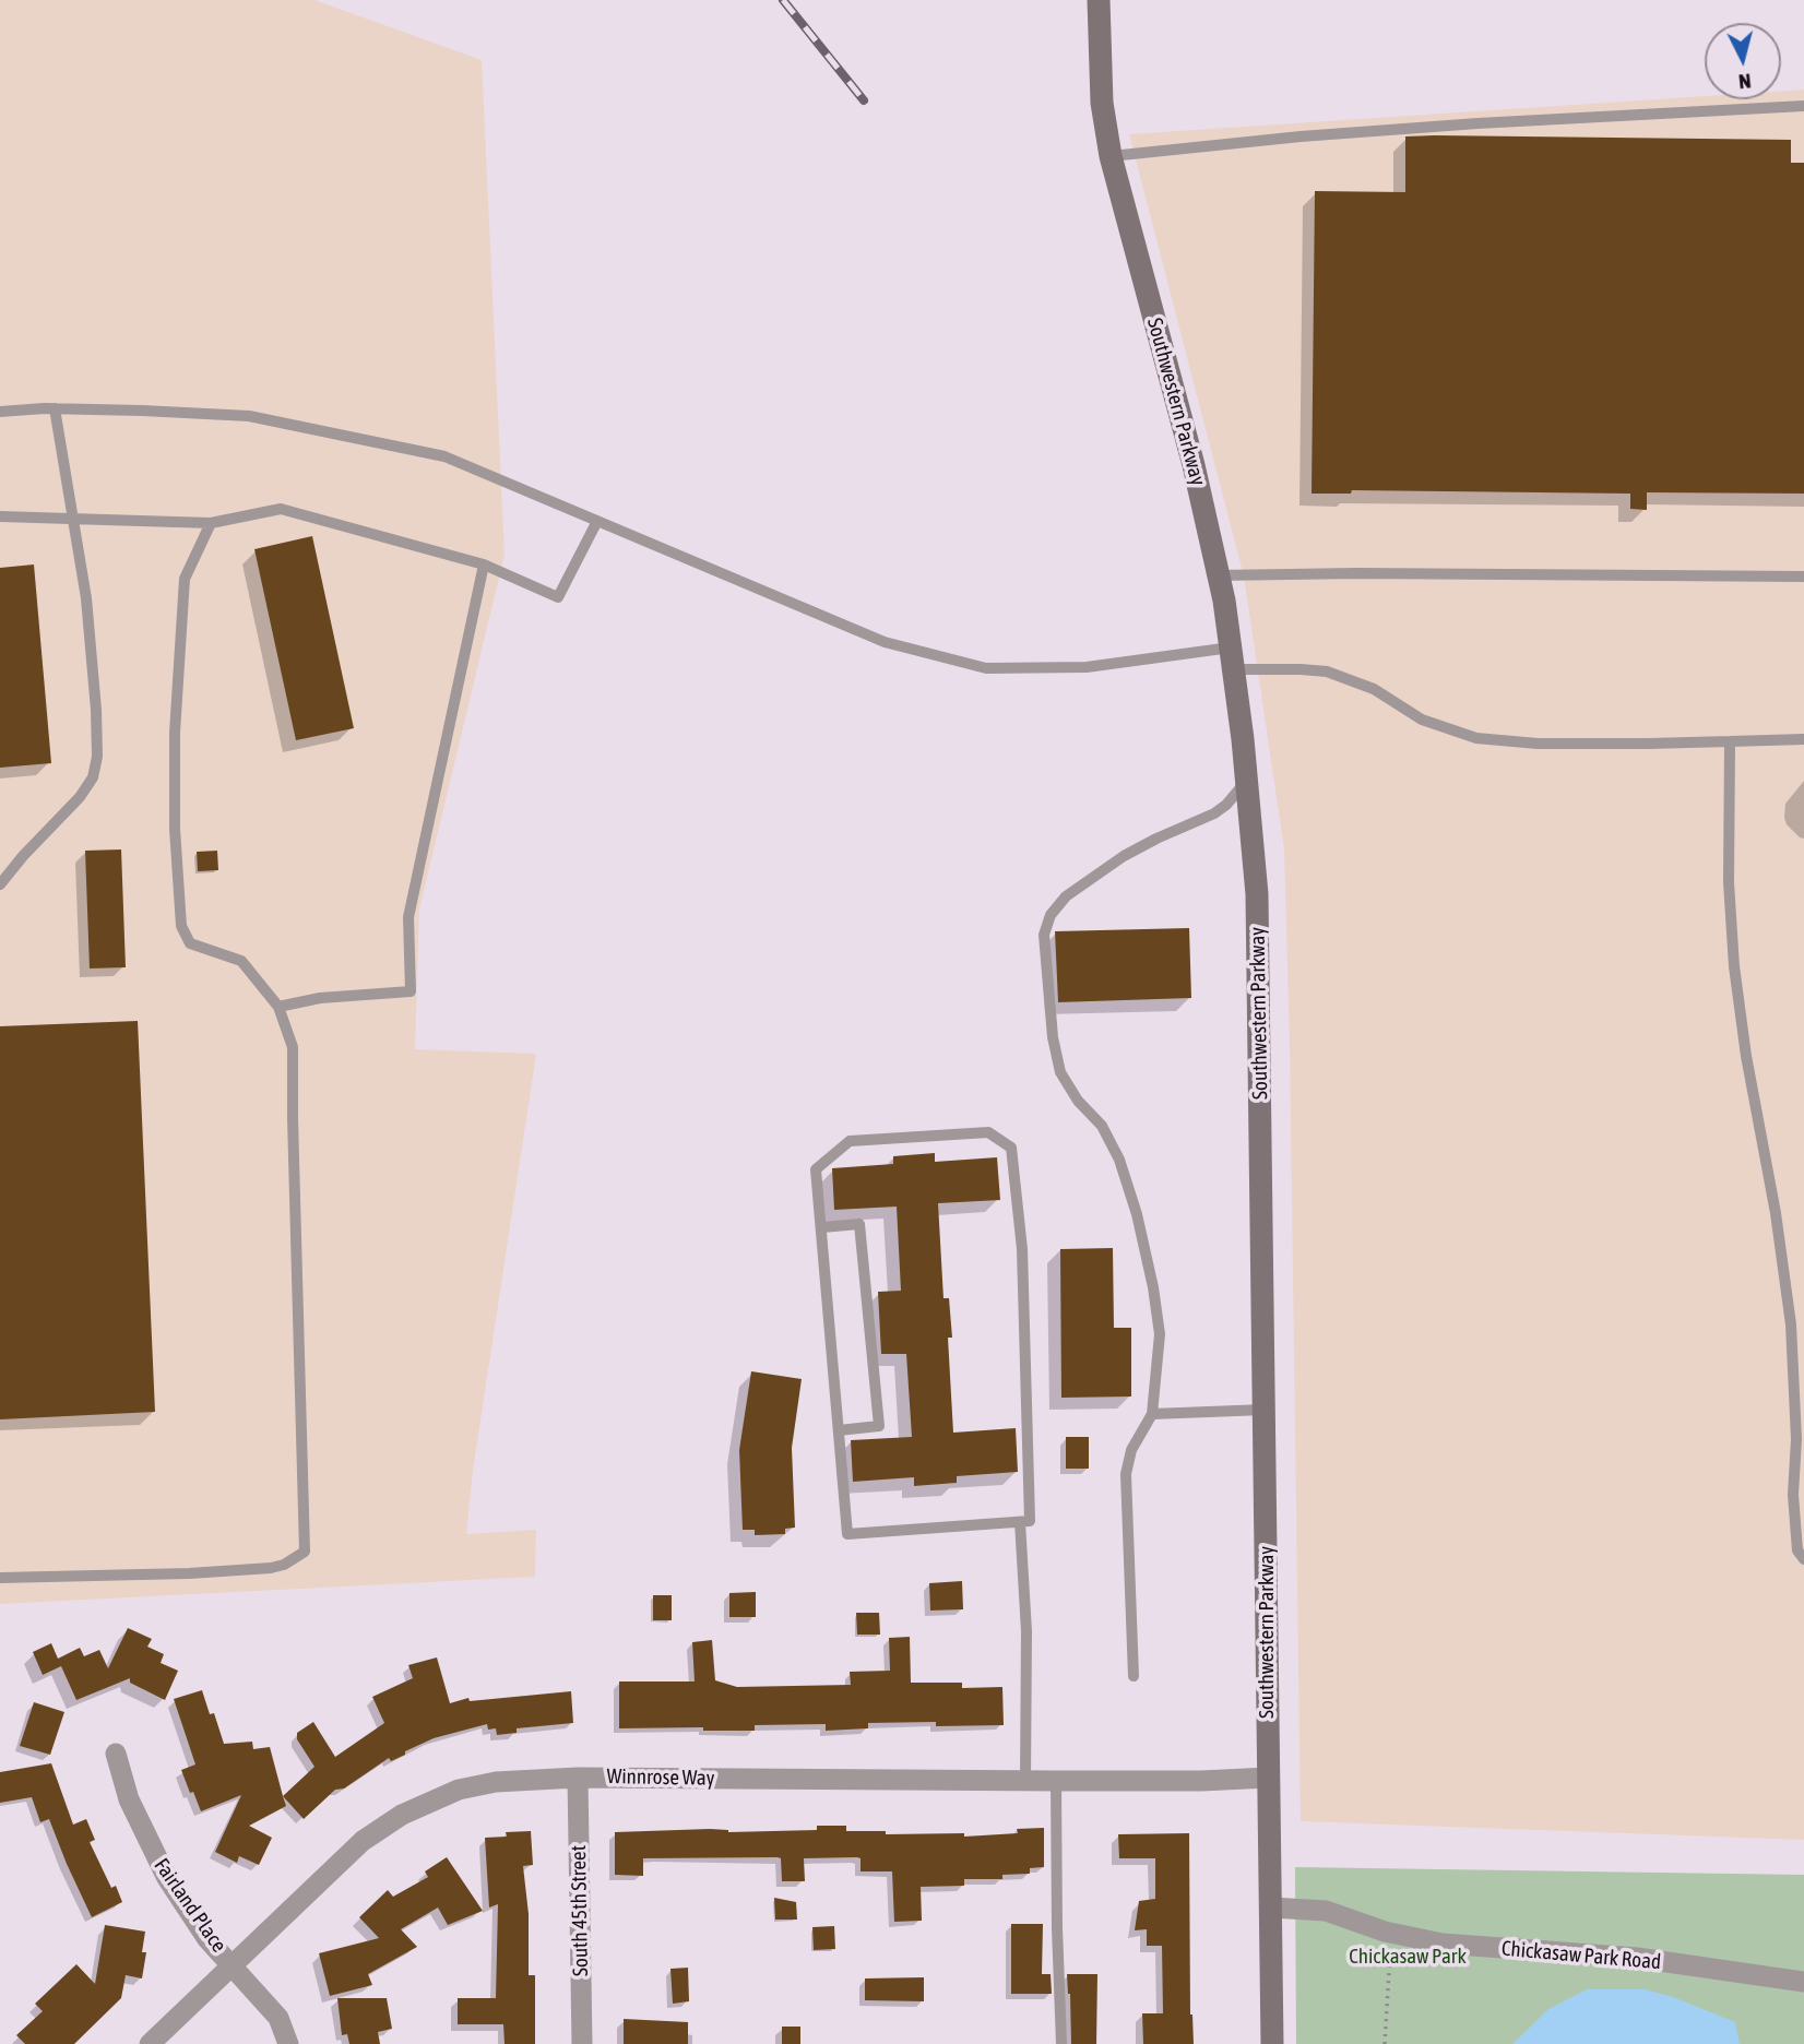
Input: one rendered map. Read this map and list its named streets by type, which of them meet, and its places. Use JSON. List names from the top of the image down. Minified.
{"streets":{"street":["Southwestern Parkway","Winnrose Way","Fairland Place","South 45th Street","Chickasaw Park Road"]},"crossings":[["Southwestern Parkway","Winnrose Way"],["Southwestern Parkway","Chickasaw Park Road"],["Winnrose Way","Fairland Place"],["Winnrose Way","South 45th Street"]],"parks":["Chickasaw Park"],"north":"bottom"}
